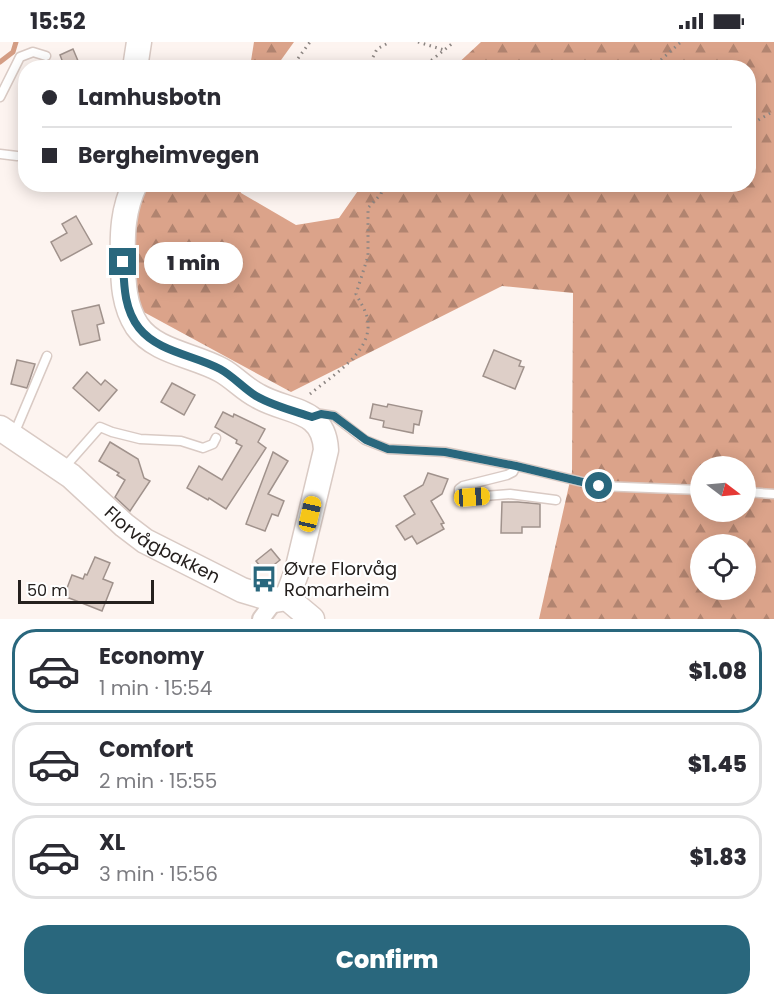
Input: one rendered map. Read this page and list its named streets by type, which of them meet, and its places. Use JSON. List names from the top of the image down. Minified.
{"streets":{"street":["Florvågbakken"]},"places":{"bus stop":["Øvre Florvåg Romarheim"]},"scale_bar":"50 m","north":"right","page":{"status":"15:52","banner":["Lamhusbotn","Bergheimvegen"],"bubble":"1 min","scale":"50 m","list":[{"name":"Economy","note":"1 min · 15:54","value":"$1.08"},{"name":"Comfort","note":"2 min · 15:55","value":"$1.45"},{"name":"XL","note":"3 min · 15:56","value":"$1.83"}],"buttons":"Confirm"}}
